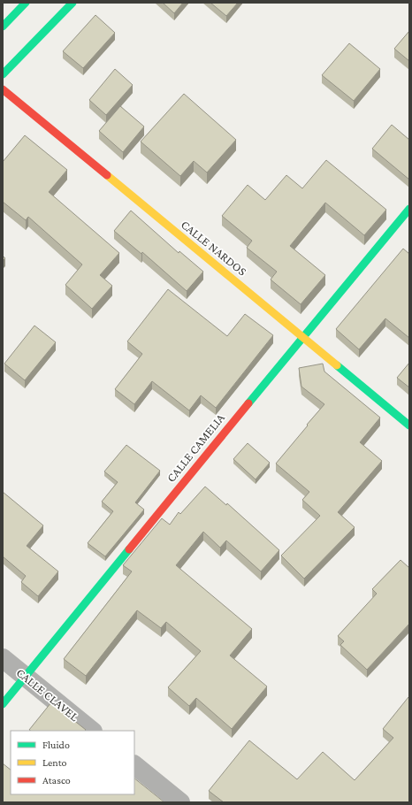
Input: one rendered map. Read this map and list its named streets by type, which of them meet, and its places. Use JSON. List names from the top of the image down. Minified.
{"streets":{"street":["CALLE NARDOS","CALLE CAMELIA","CALLE CLAVEL"]},"crossings":[["CALLE NARDOS","CALLE CAMELIA"],["CALLE CAMELIA","CALLE CLAVEL"]],"legend":["Fluido","Lento","Atasco"]}
